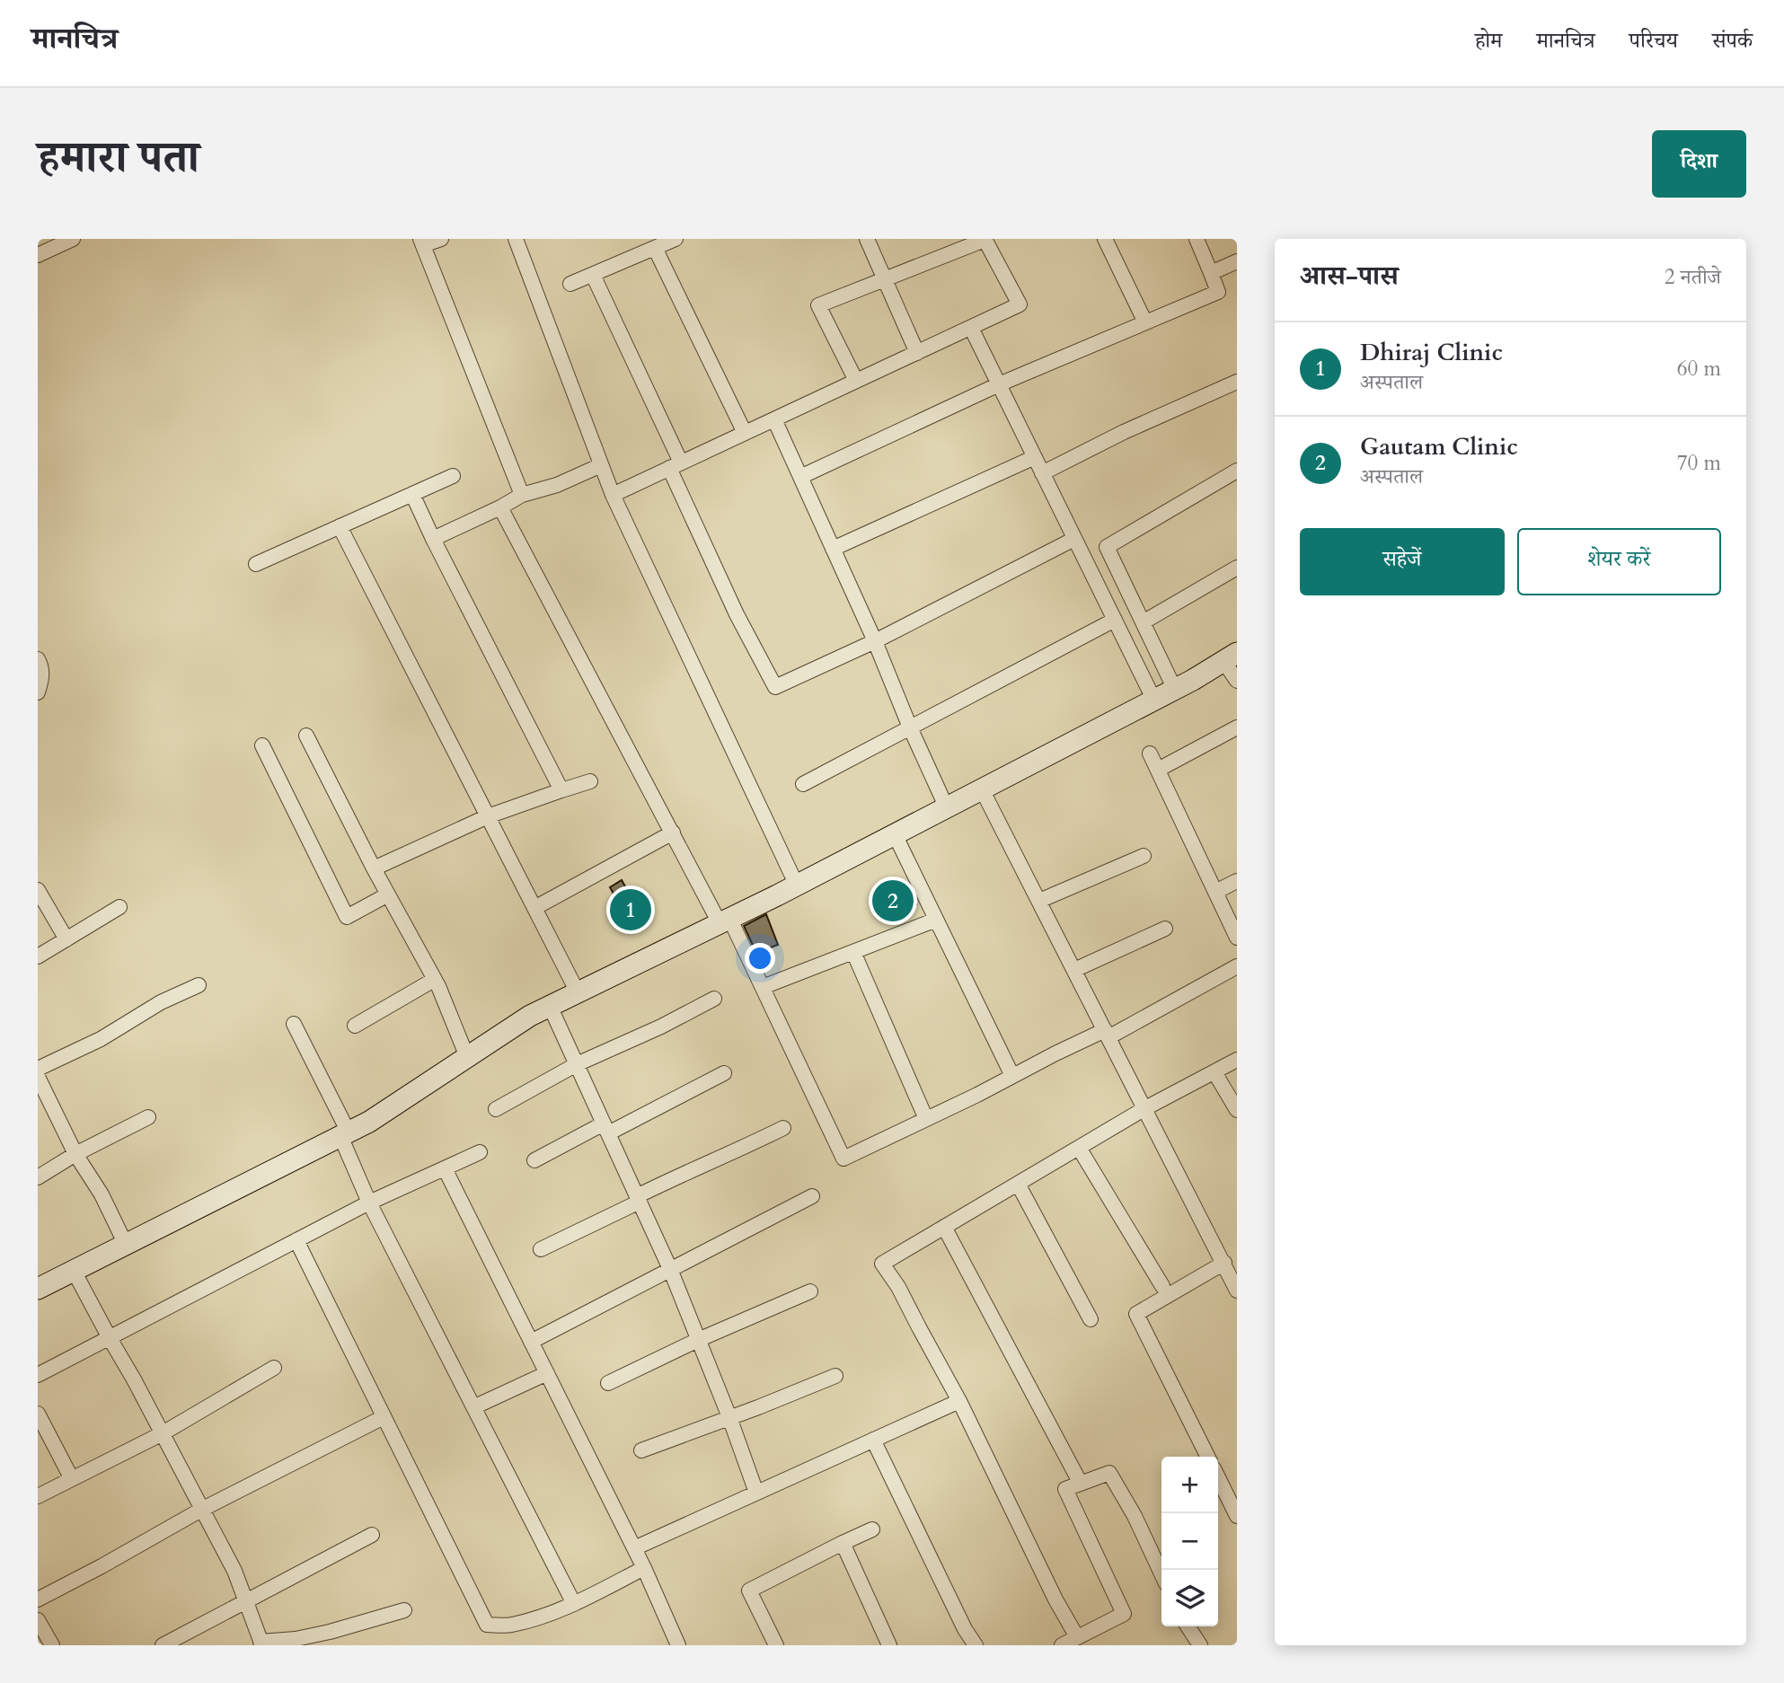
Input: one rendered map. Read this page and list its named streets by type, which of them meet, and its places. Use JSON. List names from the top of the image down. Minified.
{"page":{"header":"मानचित्र","nav":["होम","मानचित्र","परिचय","संपर्क"],"title":"हमारा पता","buttons":["दिशा",["सहेजें","शेयर करें"]],"heading":["आस-पास","2 नतीजे"],"list":[{"mark":"1","name":"Dhiraj Clinic","note":"अस्पताल","value":"60 m"},{"mark":"2","name":"Gautam Clinic","note":"अस्पताल","value":"70 m"}],"pins":["2","1"],"map_buttons":["+","−"]}}
